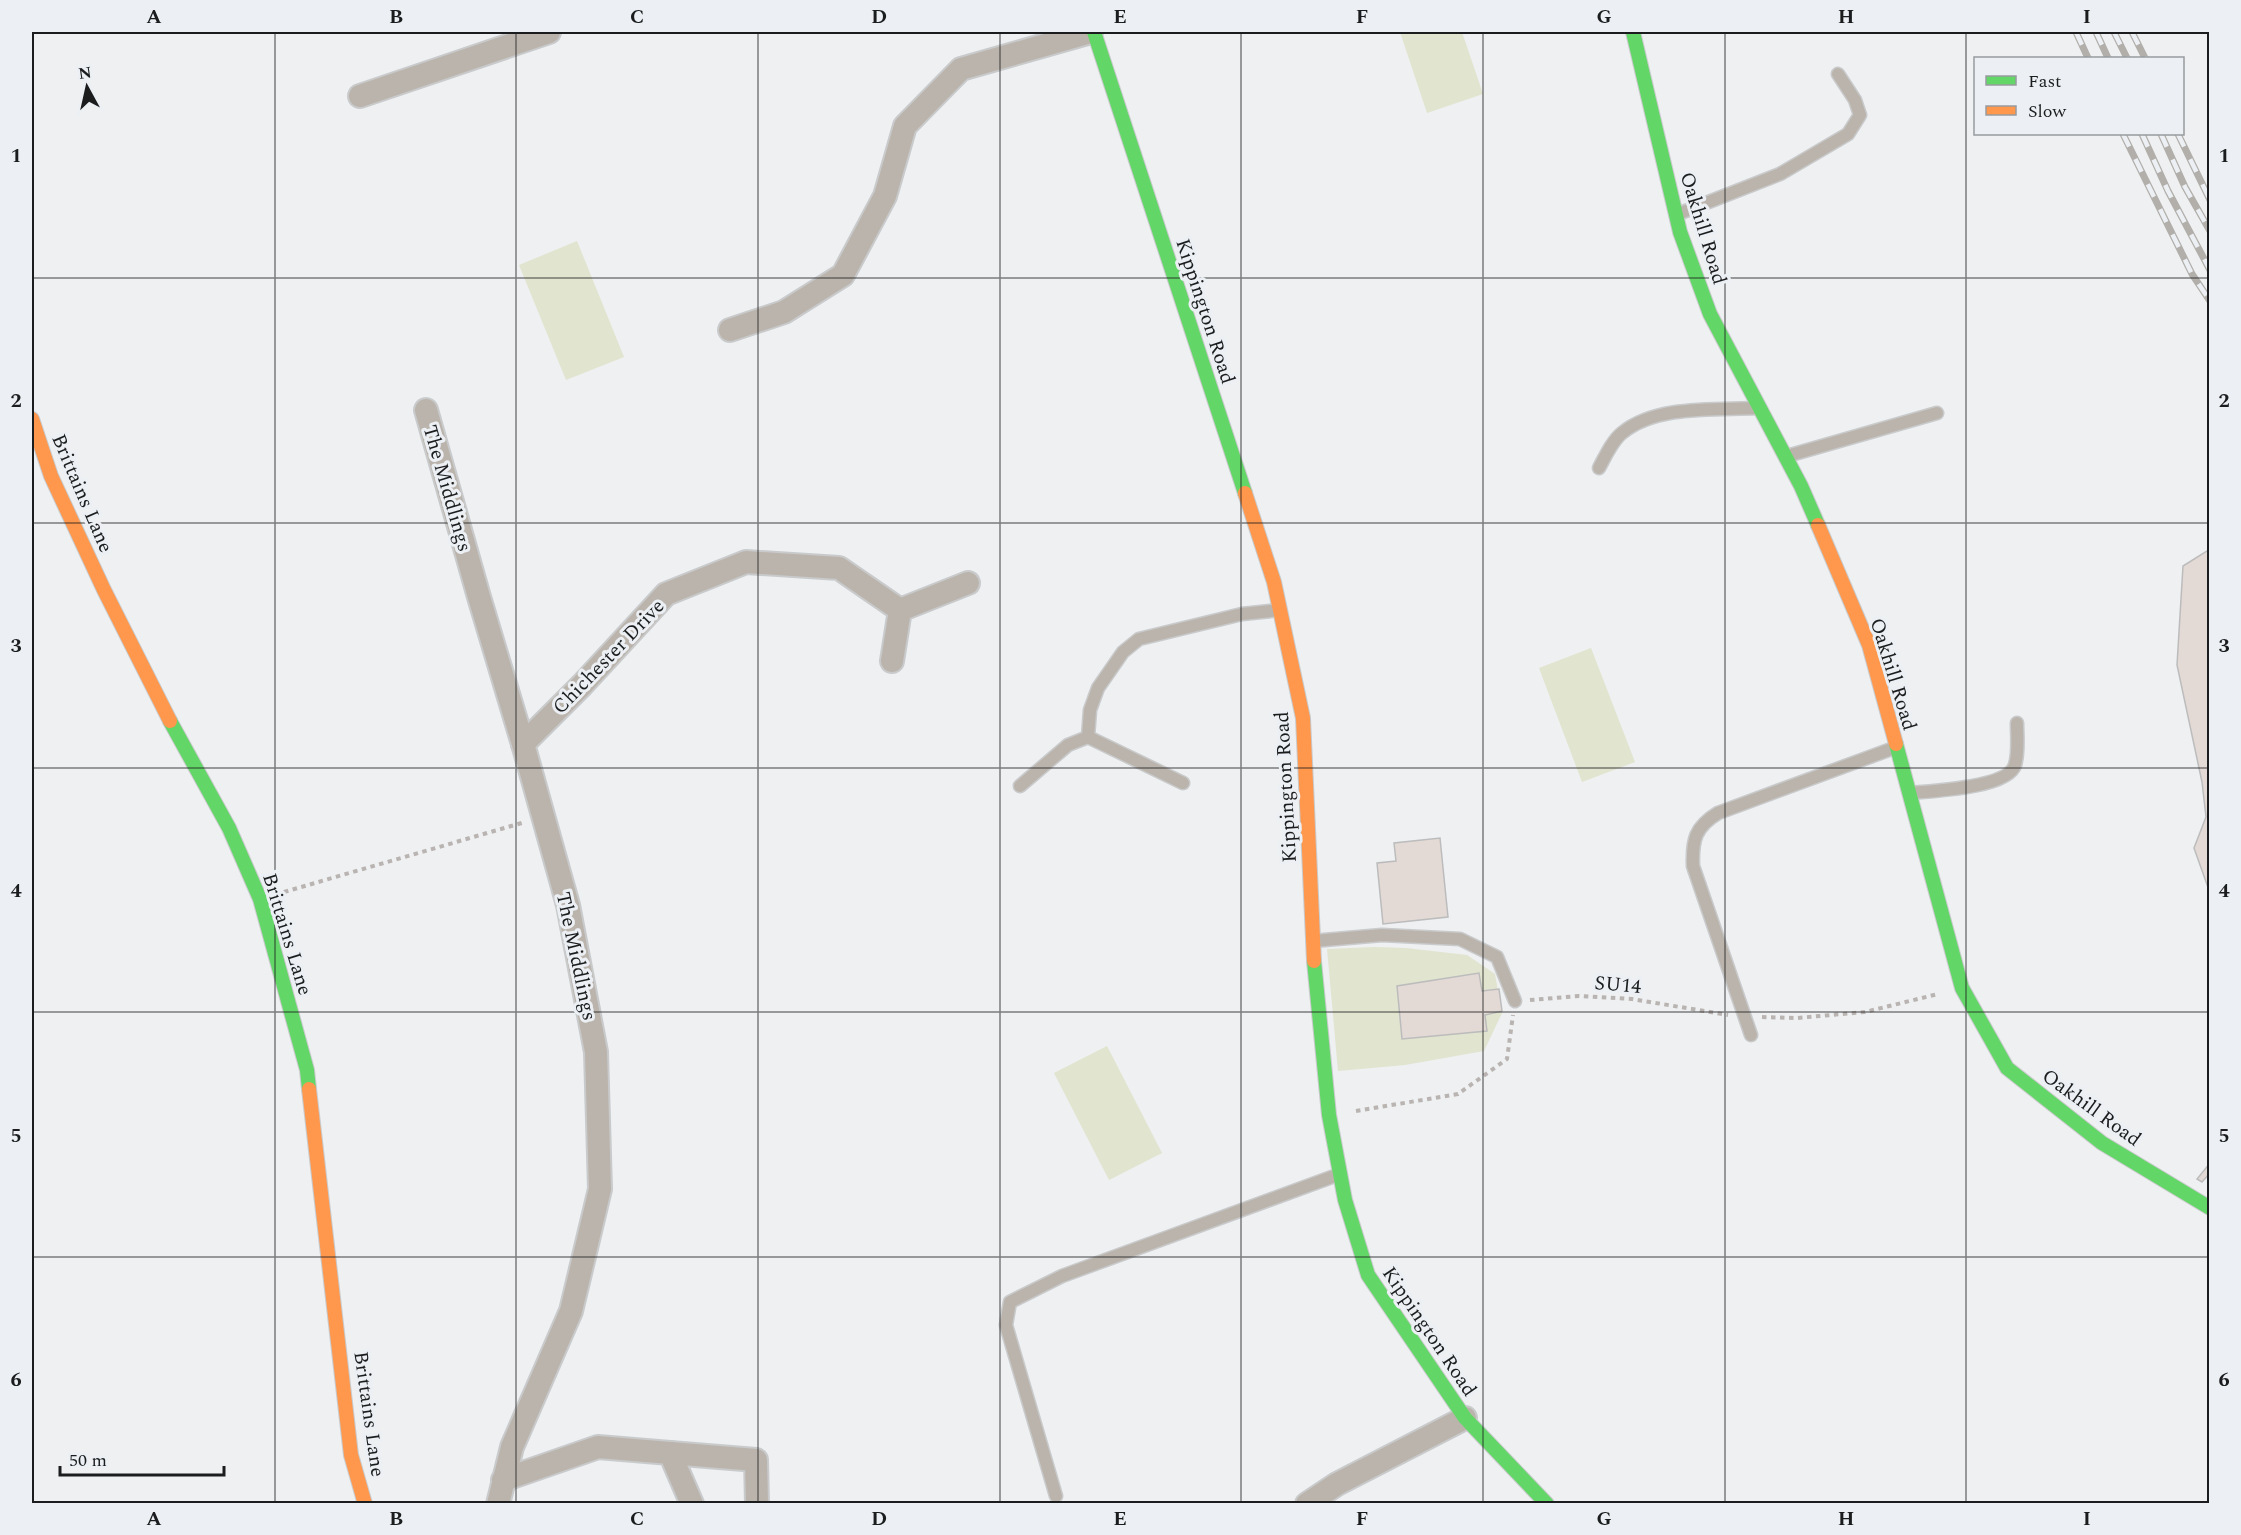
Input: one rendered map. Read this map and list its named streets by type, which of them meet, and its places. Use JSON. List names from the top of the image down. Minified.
{"streets":{"street":["Oakhill Road","Kippington Road","The Middlings","Brittains Lane","Chichester Drive"],"path":["SU14"]},"crossings":[["Oakhill Road","SU14"],["The Middlings","Chichester Drive"]],"legend":["Fast","Slow"],"scale_bar":"50 m","north":"top","grid":{"columns":["A","B","C","D","E","F","G","H","I"],"rows":["1","2","3","4","5","6"]}}
